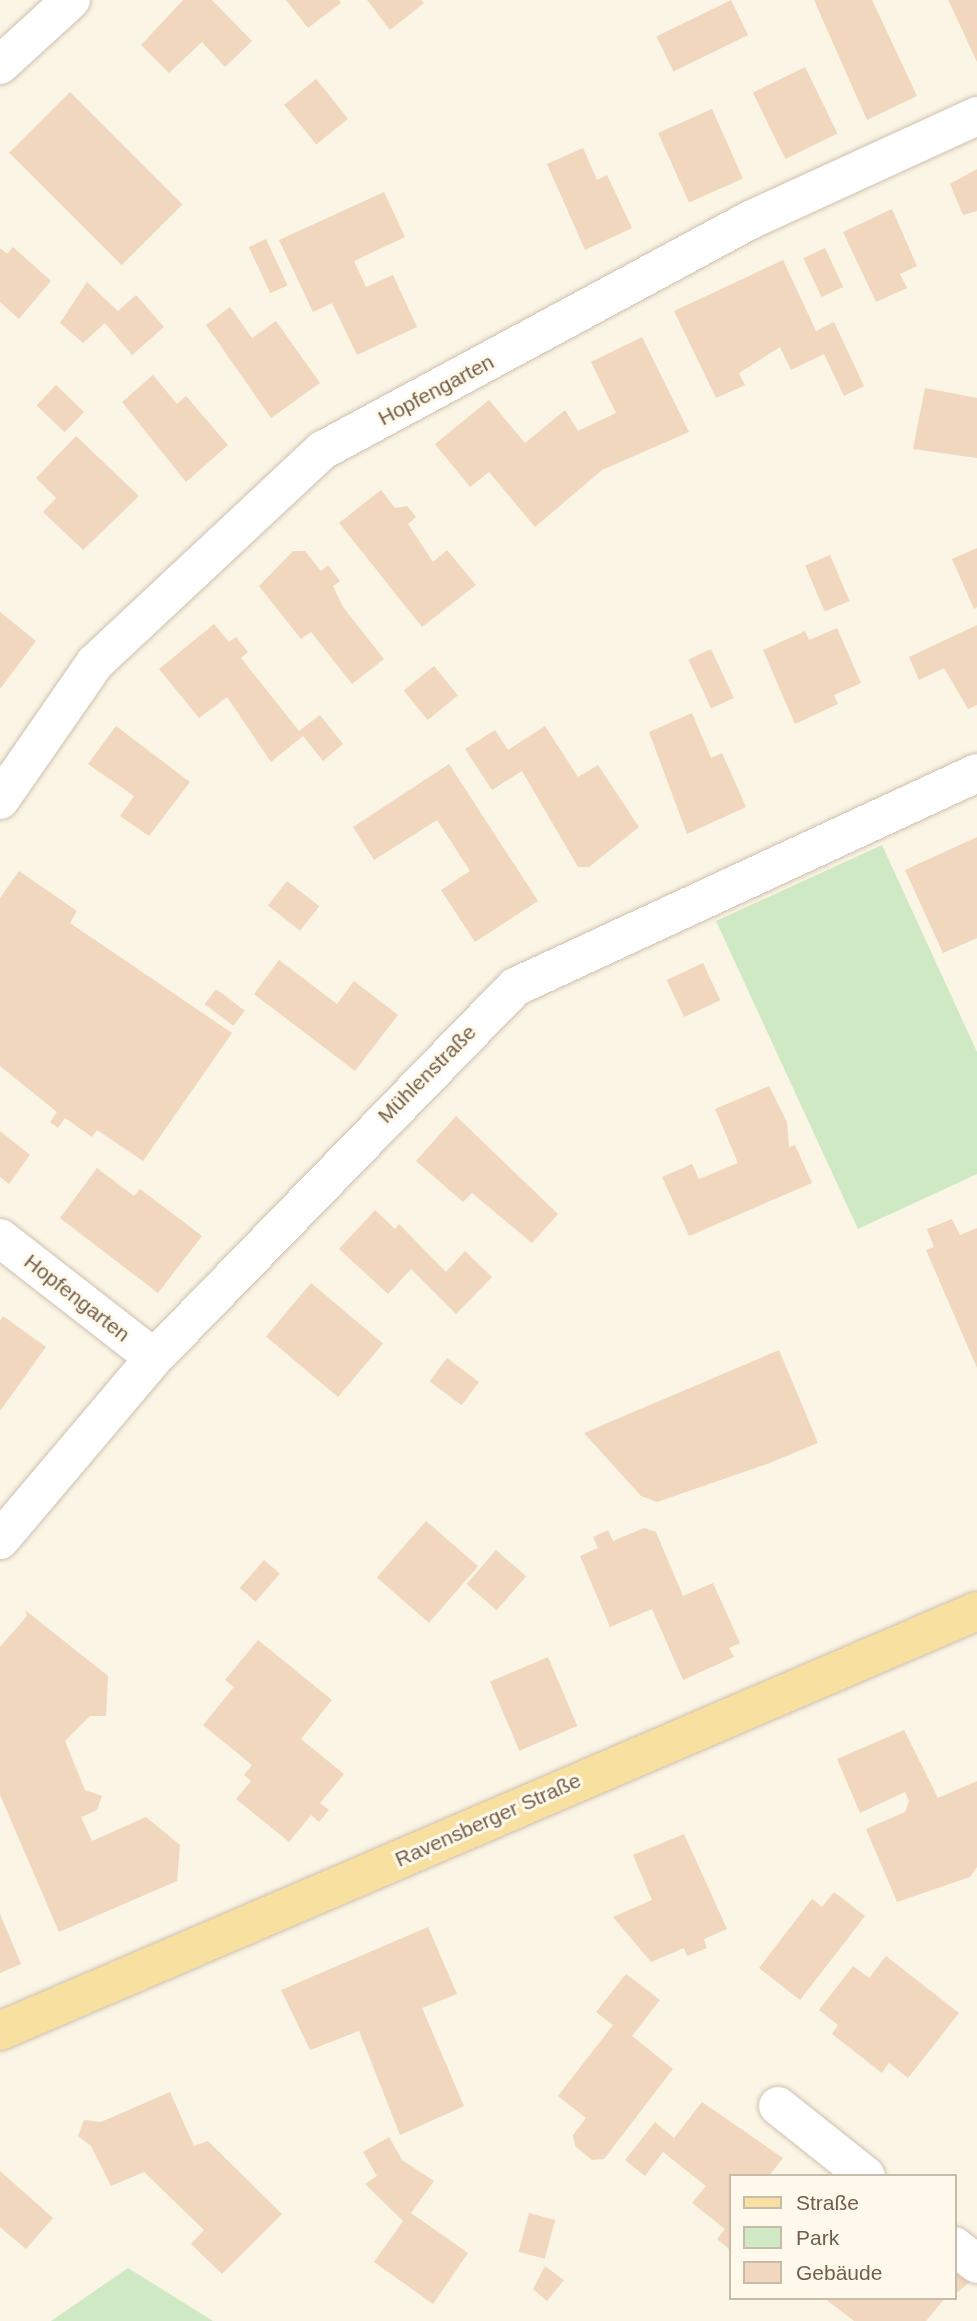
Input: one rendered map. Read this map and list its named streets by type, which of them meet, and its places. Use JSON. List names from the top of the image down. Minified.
{"streets":{"main road":["Ravensberger Straße"],"street":["Hopfengarten","Mühlenstraße"]},"crossings":[["Hopfengarten","Mühlenstraße"]],"legend":["Straße","Park","Gebäude"]}
